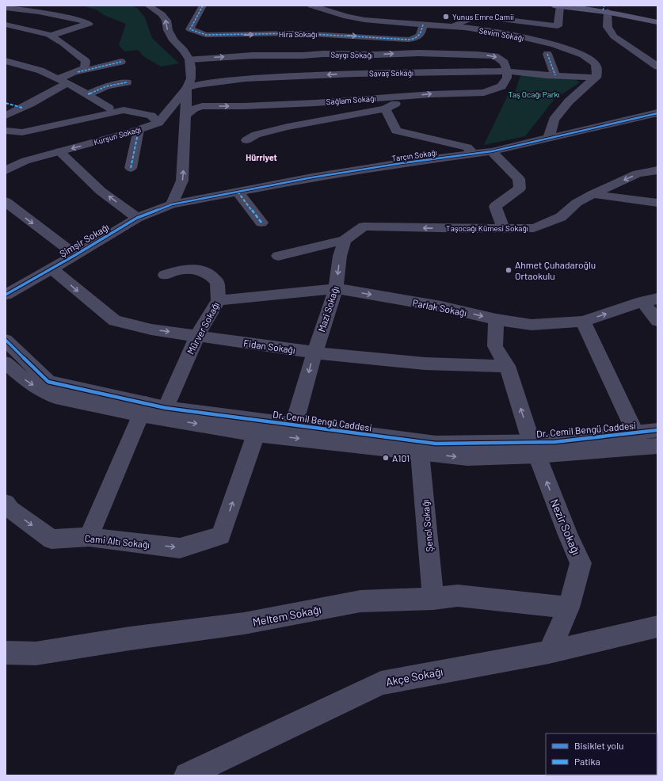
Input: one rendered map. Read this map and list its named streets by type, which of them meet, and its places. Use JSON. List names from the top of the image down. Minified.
{"streets":{"street":["Hira Sokağı","Sevim Sokağı","Saygı Sokağı","Savaş Sokağı","Sağlam Sokağı","Kurşun Sokağı","Tarçın Sokağı","Taşocağı Kümesi Sokağı","Şimşir Sokağı","Parlak Sokağı","Mazi Sokağı","Mürver Sokağı","Fidan Sokağı","Dr. Cemil Bengü Caddesi","Şenol Sokağı","Nezir Sokağı","Cami Altı Sokağı","Meltem Sokağı","Akçe Sokağı"]},"crossings":[["Hira Sokağı","Sevim Sokağı"],["Sevim Sokağı","Savaş Sokağı"],["Saygı Sokağı","Savaş Sokağı"],["Saygı Sokağı","Sağlam Sokağı"],["Saygı Sokağı","Kurşun Sokağı"],["Savaş Sokağı","Sağlam Sokağı"],["Savaş Sokağı","Kurşun Sokağı"],["Tarçın Sokağı","Şimşir Sokağı"],["Taşocağı Kümesi Sokağı","Mazi Sokağı"],["Şimşir Sokağı","Fidan Sokağı"],["Parlak Sokağı","Mazi Sokağı"],["Parlak Sokağı","Mürver Sokağı"],["Parlak Sokağı","Nezir Sokağı"],["Mazi Sokağı","Fidan Sokağı"],["Mazi Sokağı","Dr. Cemil Bengü Caddesi"],["Mürver Sokağı","Fidan Sokağı"],["Mürver Sokağı","Dr. Cemil Bengü Caddesi"],["Fidan Sokağı","Nezir Sokağı"],["Dr. Cemil Bengü Caddesi","Şenol Sokağı"],["Dr. Cemil Bengü Caddesi","Nezir Sokağı"],["Dr. Cemil Bengü Caddesi","Cami Altı Sokağı"],["Şenol Sokağı","Meltem Sokağı"],["Nezir Sokağı","Meltem Sokağı"],["Nezir Sokağı","Akçe Sokağı"]],"one_way":["Saygı Sokağı","Parlak Sokağı","Mazi Sokağı"],"districts":["Hürriyet"],"parks":["Taş Ocağı Parkı"],"places":["Yunus Emre Camii","Ahmet Çuhadaroğlu Ortaokulu","A101"],"legend":["Bisiklet yolu","Patika"]}
